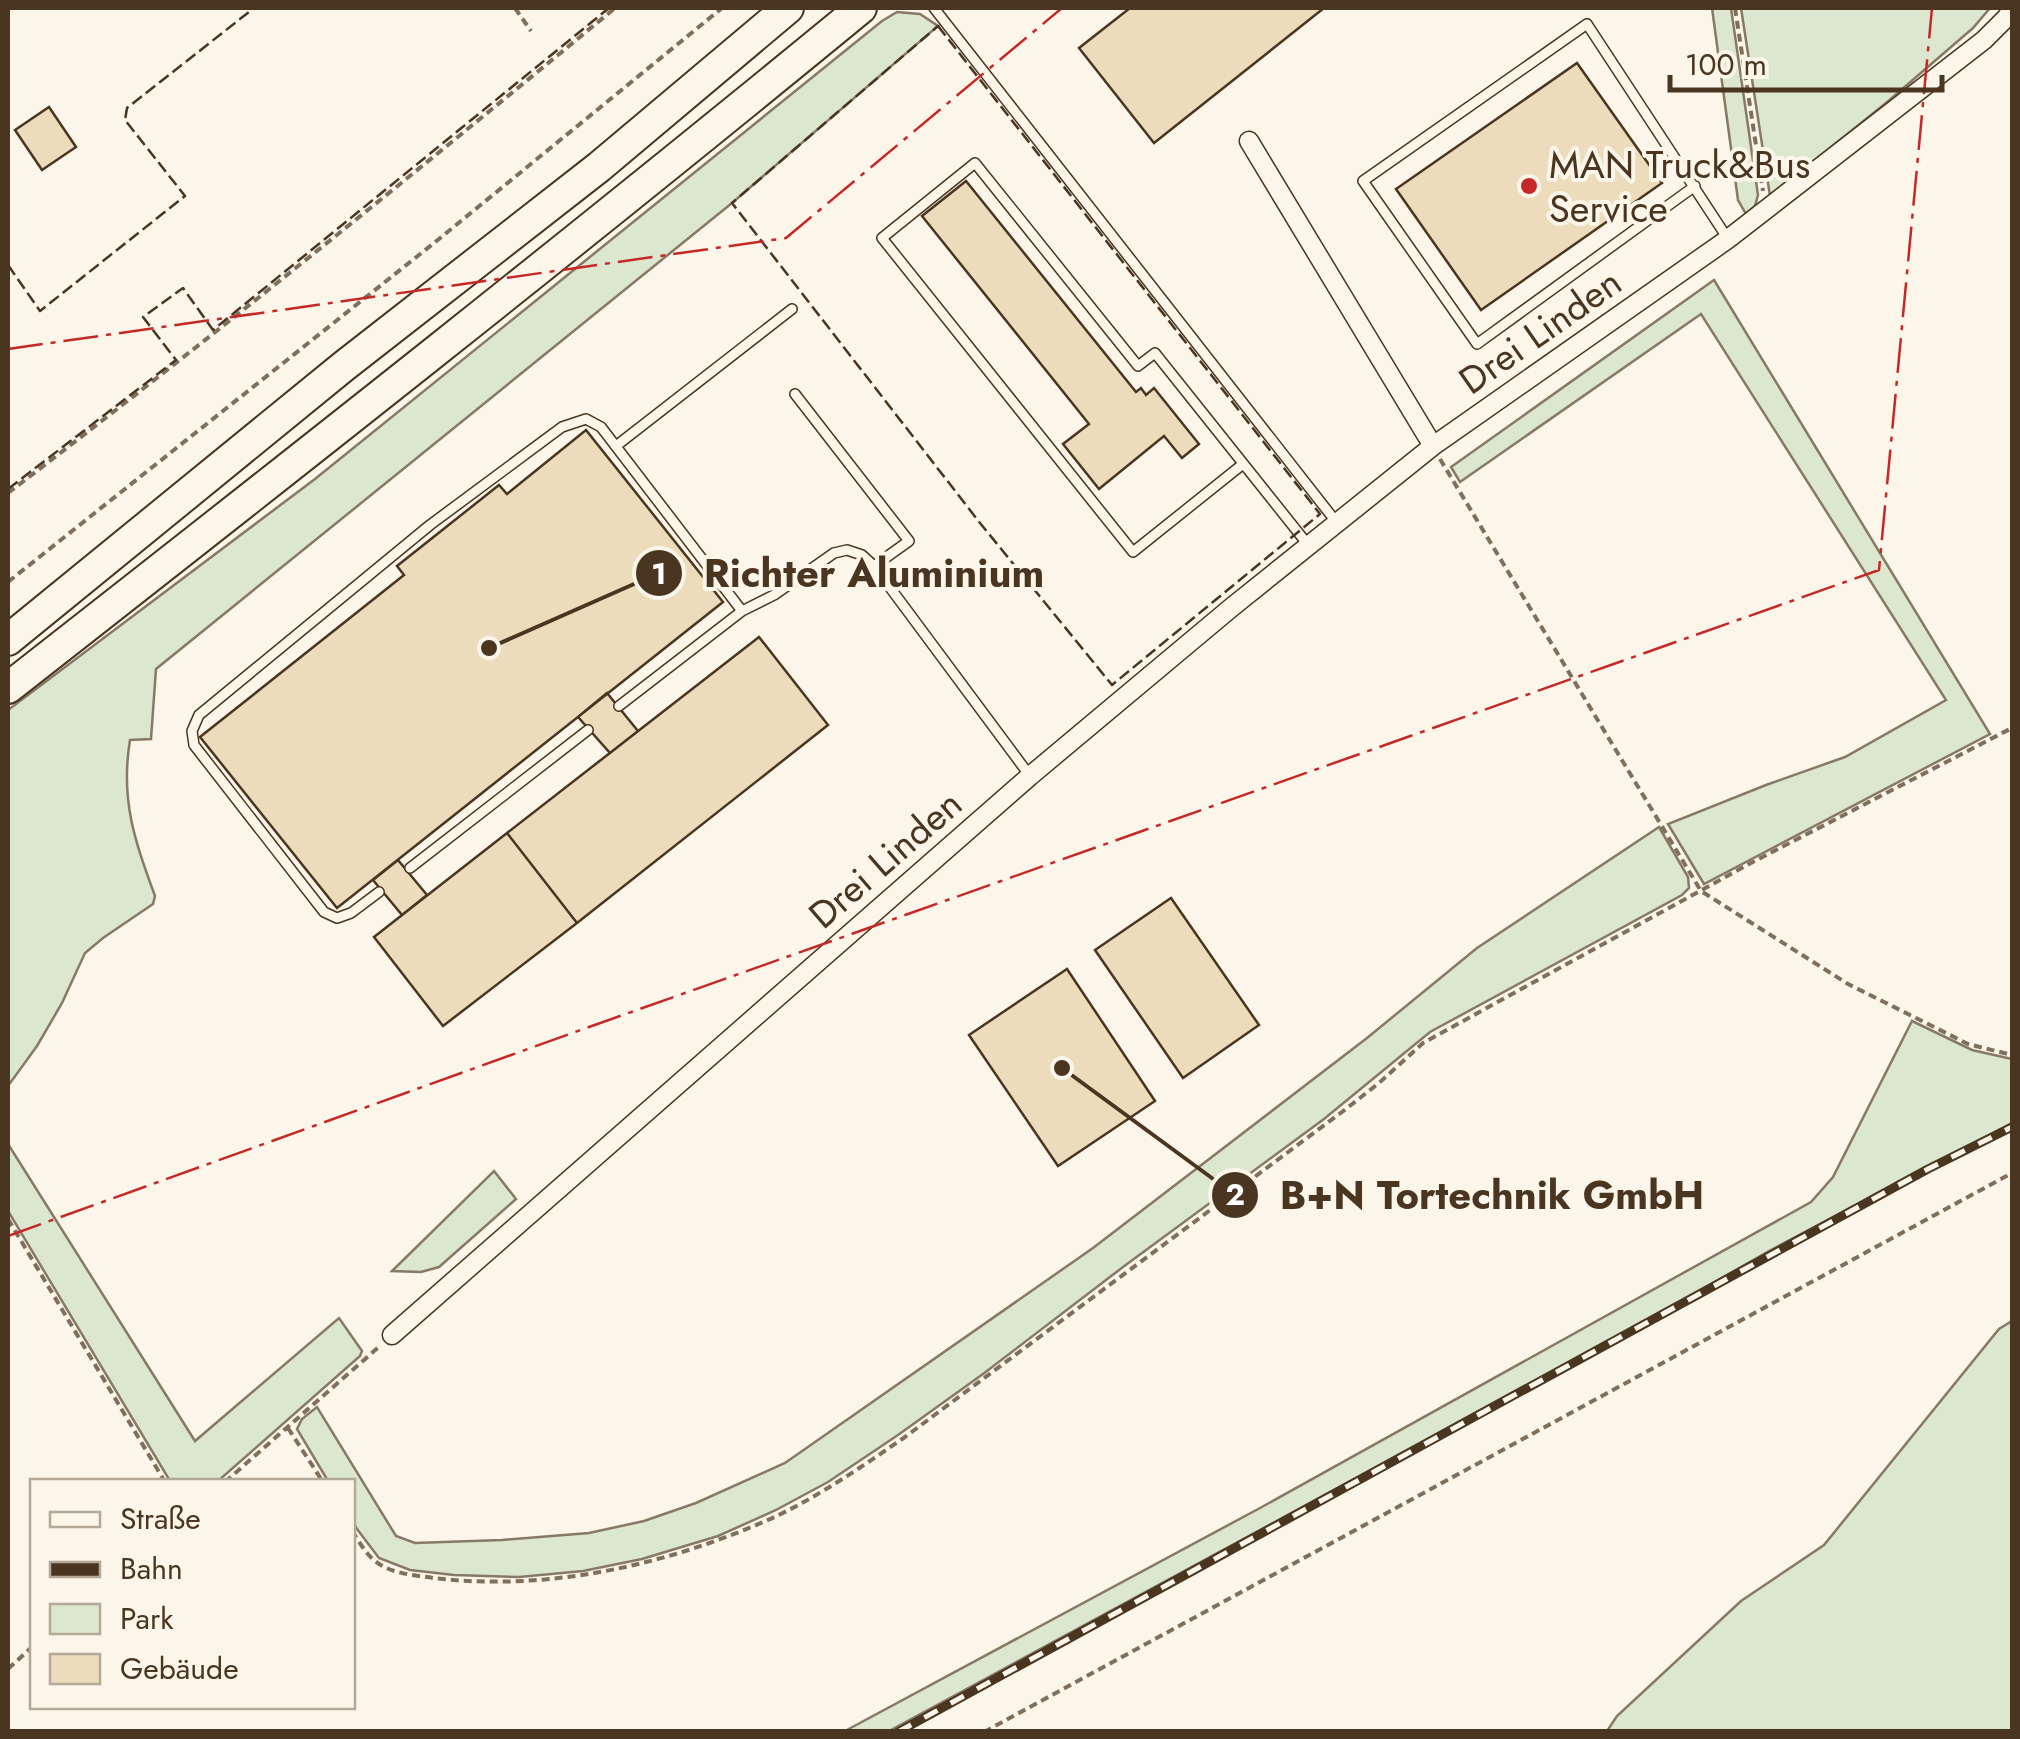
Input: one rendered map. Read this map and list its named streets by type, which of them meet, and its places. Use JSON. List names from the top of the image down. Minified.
{"streets":{"street":["Drei Linden"]},"places":["MAN Truck&Bus Service","Richter Aluminium","B+N Tortechnik GmbH"],"legend":["Straße","Bahn","Park","Gebäude"],"scale_bar":"100 m"}
